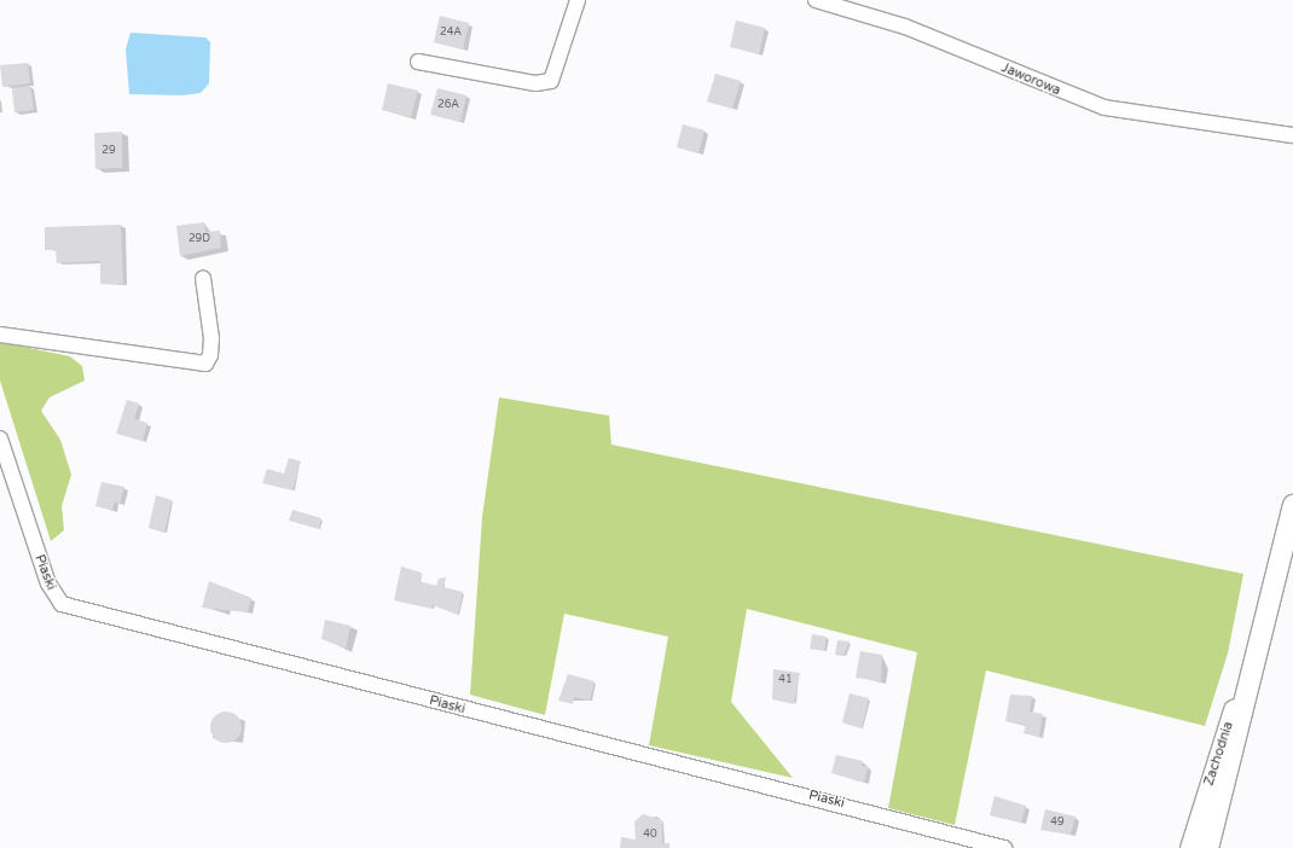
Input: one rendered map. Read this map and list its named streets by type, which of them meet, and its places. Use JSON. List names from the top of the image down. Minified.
{"streets":{"main road":["Zachodnia"],"street":["Jaworowa","Piaski"]},"house_numbers":["24A","26A","29","29D","41","49","40"]}
